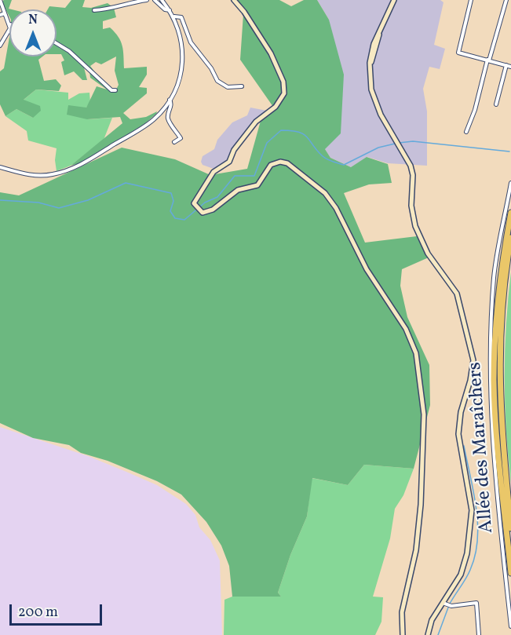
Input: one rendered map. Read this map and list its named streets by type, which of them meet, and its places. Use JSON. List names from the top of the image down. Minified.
{"streets":{"street":["Allée des Maraîchers"]},"scale_bar":"200 m","north":"top"}
